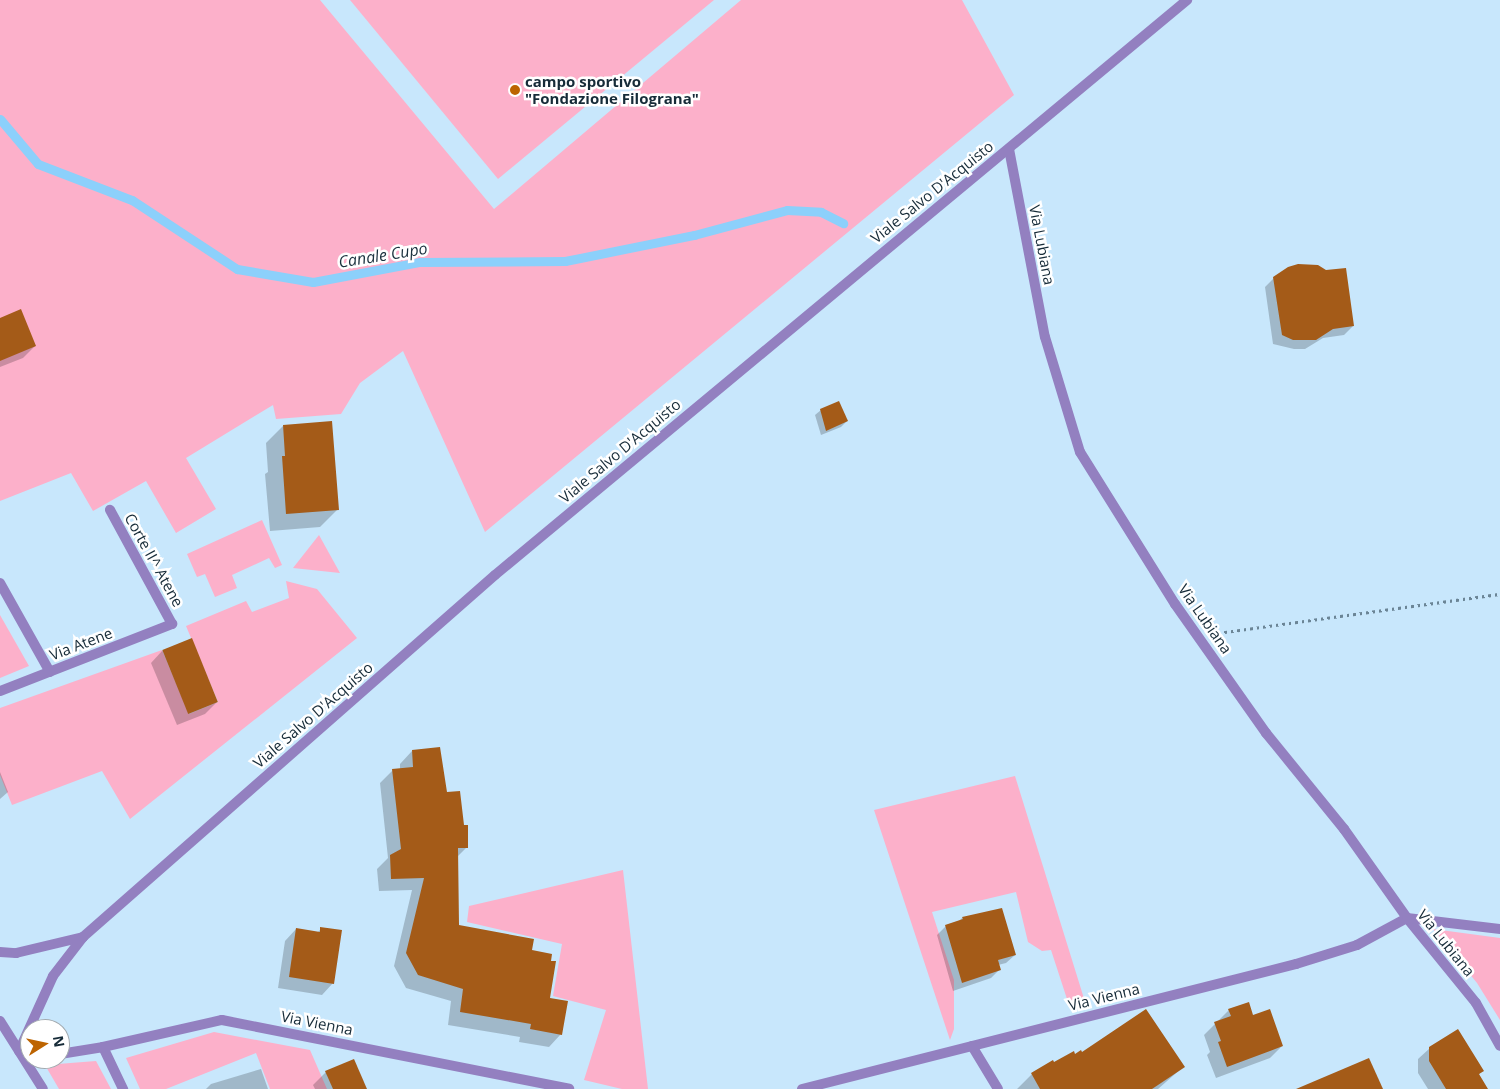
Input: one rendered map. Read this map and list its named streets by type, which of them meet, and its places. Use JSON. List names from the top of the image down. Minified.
{"streets":{"street":["Viale Salvo D'Acquisto","Via Lubiana","Corte II^ Atene","Via Atene","Via Vienna"]},"crossings":[["Viale Salvo D'Acquisto","Via Lubiana"],["Via Lubiana","Via Vienna"],["Corte II^ Atene","Via Atene"]],"water":["Canale Cupo"],"places":["campo sportivo \"Fondazione Filograna\""],"north":"right"}
